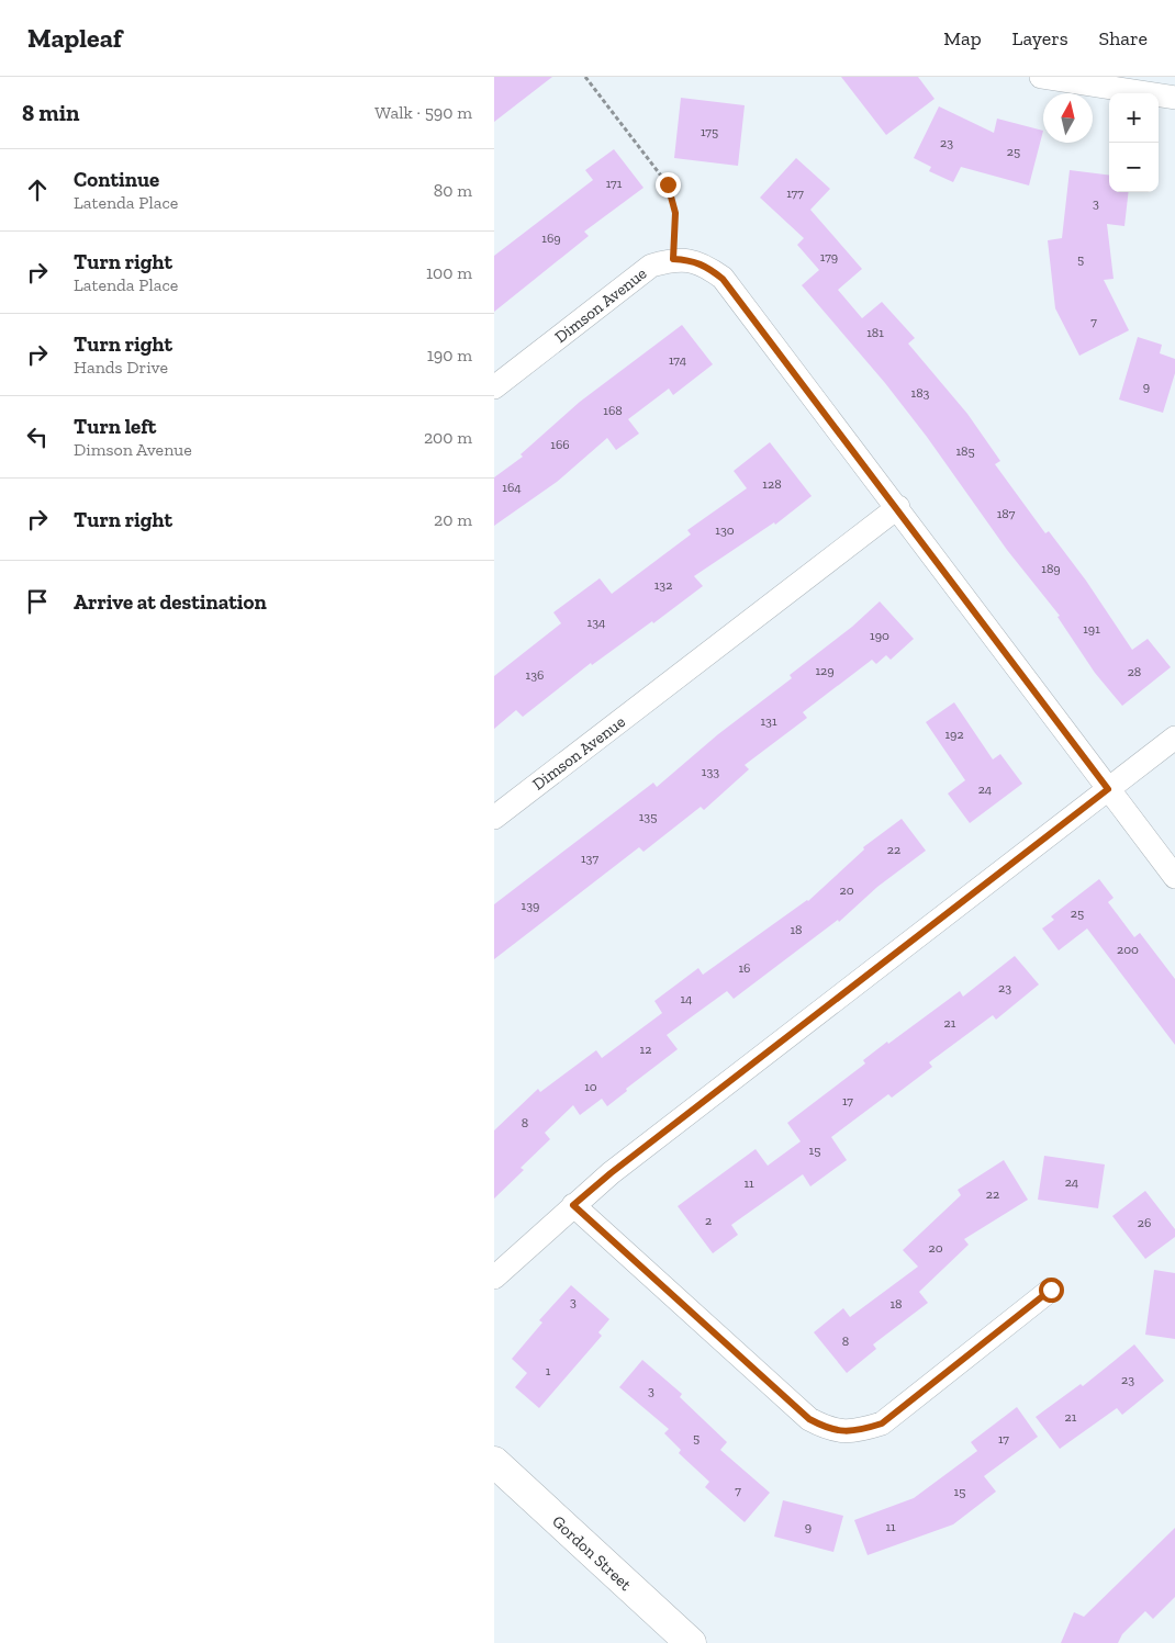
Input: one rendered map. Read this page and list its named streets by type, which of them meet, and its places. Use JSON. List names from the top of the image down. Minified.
{"streets":{"main road":["Gordon Street"],"street":["Dimson Avenue"]},"house_numbers":["175","23","25","171","177","3","169","179","5","7","181","174","9","183","168","166","185","128","164","187","130","189","132","134","191","190","129","28","136","131","192","133","24","135","22","137","20","139","25","18","200","16","23","14","21","12","10","17","8","15","24","11","22","2","26","20","3","18","8","1","23","3","21","5","17","7","15","9","11"],"north":"top","page":{"header":"Mapleaf","nav":["Map","Layers","Share"],"heading":["8 min","Walk · 590 m"],"map_buttons":["+","−"],"list":[["Continue","Latenda Place","80 m"],["Turn right","Latenda Place","100 m"],["Turn right","Hands Drive","190 m"],["Turn left","Dimson Avenue","200 m"],["Turn right","20 m"],"Arrive at destination"]}}
